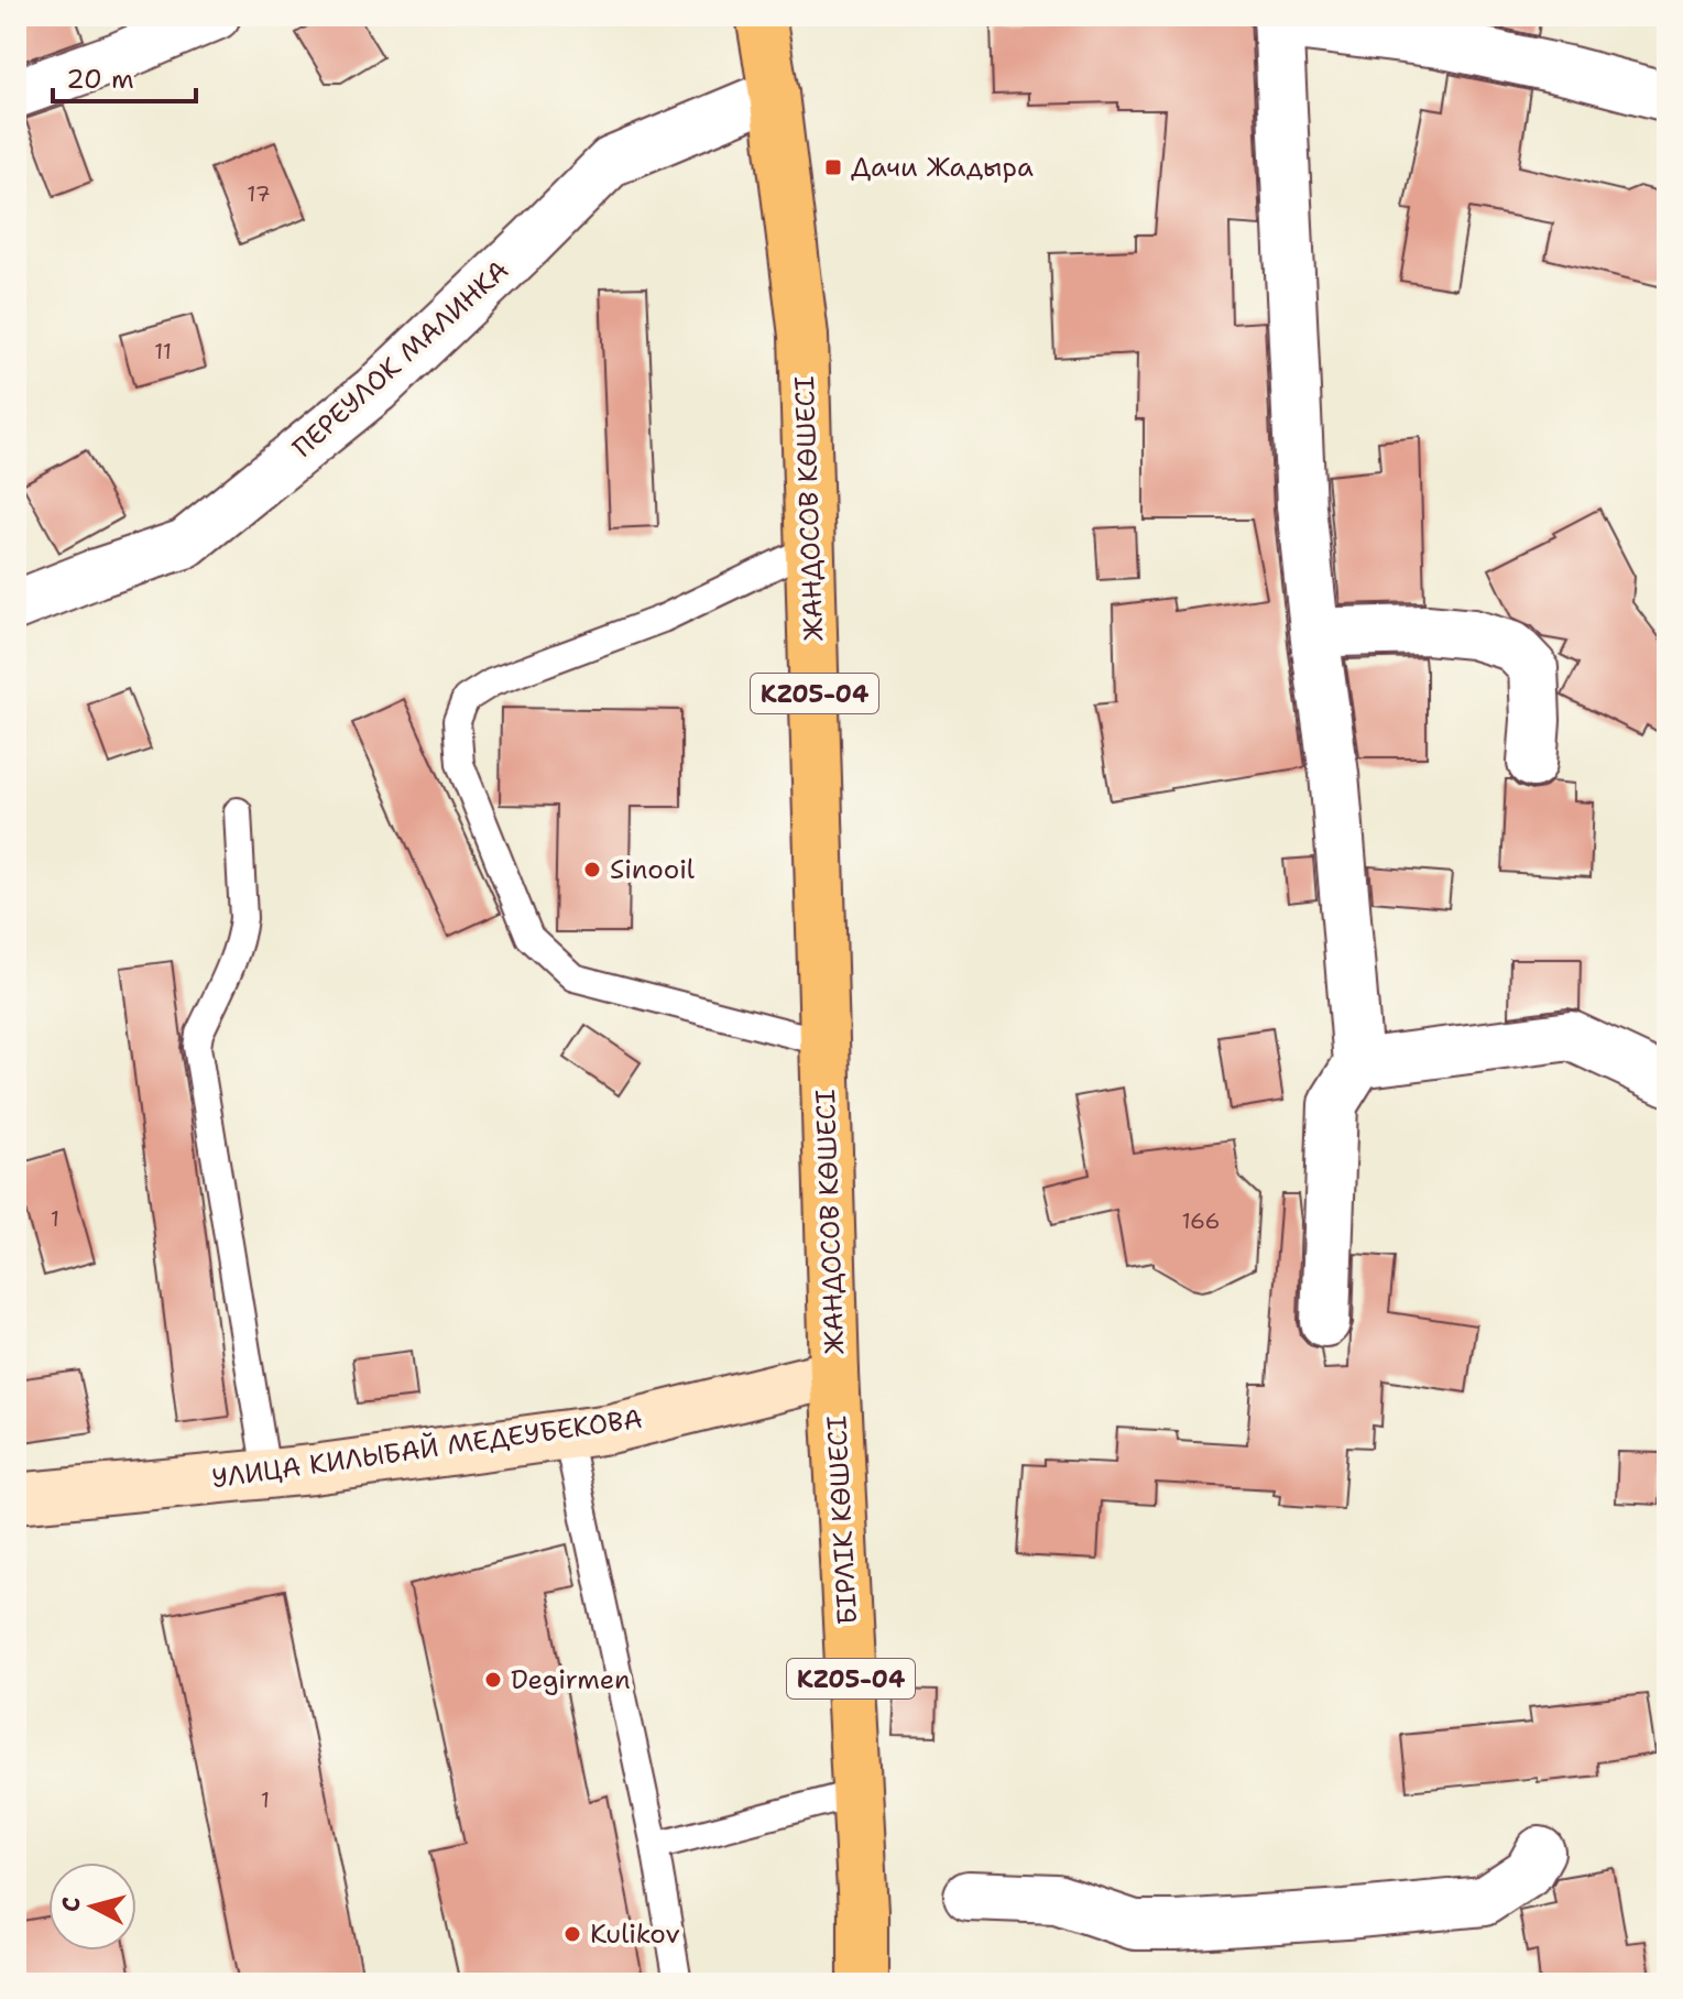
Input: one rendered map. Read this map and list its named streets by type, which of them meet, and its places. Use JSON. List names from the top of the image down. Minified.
{"streets":{"main road":["ЖАНДОСОВ КӨШЕСІ","KZ05-04","УЛИЦА КИЛЫБАЙ МЕДЕУБЕКОВА","БІРЛІК КӨШЕСІ"],"street":["ПЕРЕУЛОК МАЛИНКА"]},"crossings":[["ПЕРЕУЛОК МАЛИНКА","ЖАНДОСОВ КӨШЕСІ"],["ЖАНДОСОВ КӨШЕСІ","УЛИЦА КИЛЫБАЙ МЕДЕУБЕКОВА"],["ЖАНДОСОВ КӨШЕСІ","БІРЛІК КӨШЕСІ"],["УЛИЦА КИЛЫБАЙ МЕДЕУБЕКОВА","БІРЛІК КӨШЕСІ"]],"places":{"transit":["Дачи Жадыра"],"other":["Sinooil","Degirmen","Kulikov"]},"house_numbers":["17","11","1","166","1"],"scale_bar":"20 m","north":"left"}
